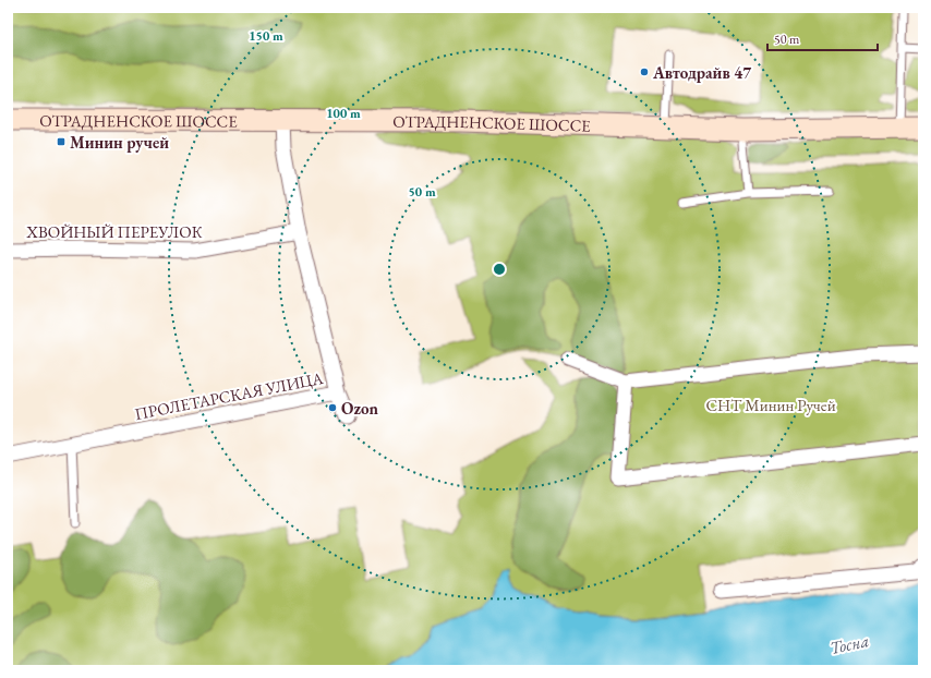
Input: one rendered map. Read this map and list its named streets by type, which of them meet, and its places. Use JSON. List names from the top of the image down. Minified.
{"streets":{"main road":["ОТРАДНЕНСКОЕ ШОССЕ"],"street":["ХВОЙНЫЙ ПЕРЕУЛОК","ПРОЛЕТАРСКАЯ УЛИЦА"]},"crossings":[["ОТРАДНЕНСКОЕ ШОССЕ","ПРОЛЕТАРСКАЯ УЛИЦА"],["ХВОЙНЫЙ ПЕРЕУЛОК","ПРОЛЕТАРСКАЯ УЛИЦА"]],"water":["Тосна"],"parks":["СНТ Минин Ручей"],"places":{"other":["Автодрайв 47","Ozon"],"transit":["Минин ручей"]},"scale_bar":"50 m","rings":["150 m","100 m","50 m"]}
